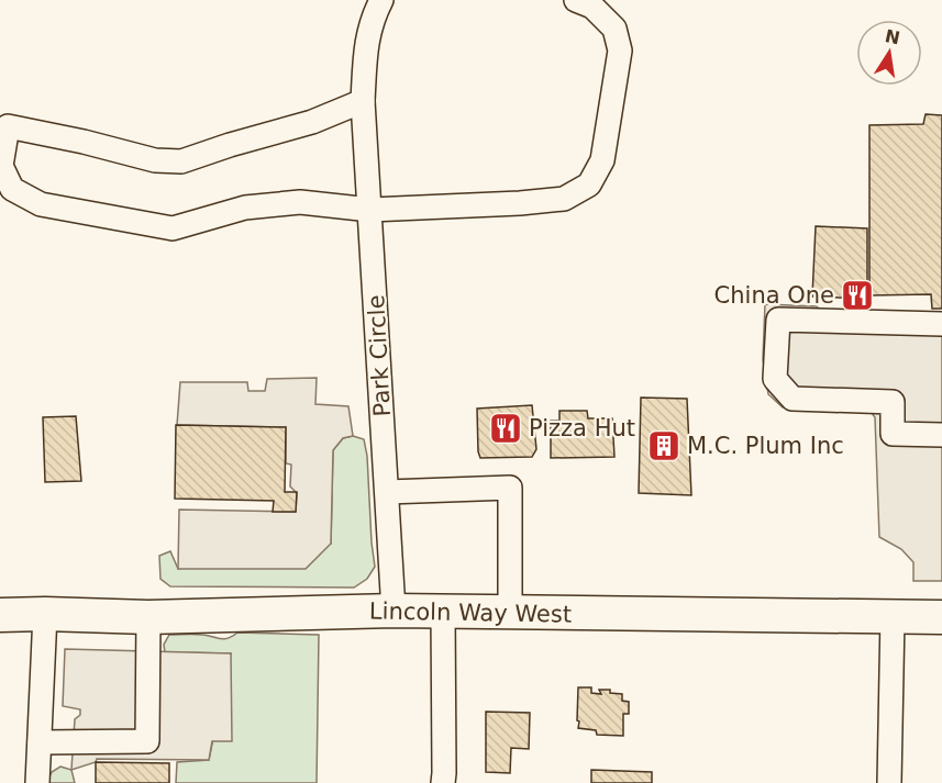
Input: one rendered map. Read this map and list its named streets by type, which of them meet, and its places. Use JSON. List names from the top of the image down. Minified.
{"streets":{"highway":["Lincoln Way West"],"street":["Park Circle"]},"crossings":[["Park Circle","Lincoln Way West"]],"places":{"restaurant":["China One","Pizza Hut"],"building":["M.C. Plum Inc"]},"north":"top"}
